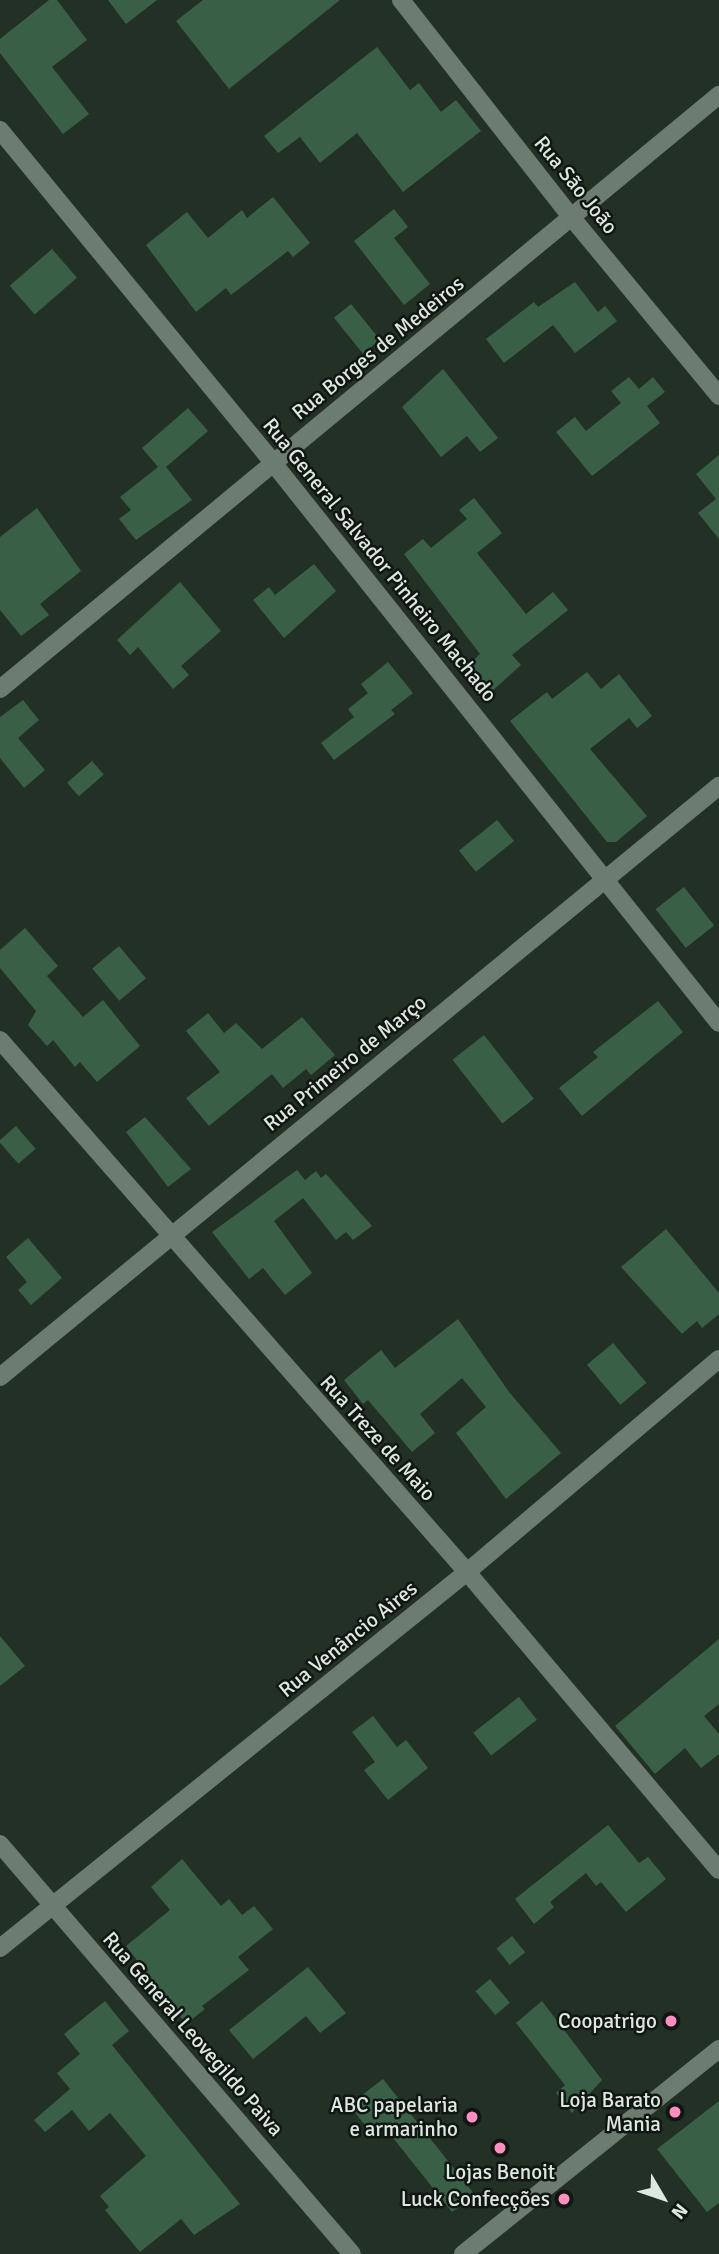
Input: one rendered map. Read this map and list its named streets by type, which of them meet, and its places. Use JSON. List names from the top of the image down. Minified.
{"streets":{"street":["Rua São João","Rua Borges de Medeiros","Rua General Salvador Pinheiro Machado","Rua Primeiro de Março","Rua Treze de Maio","Rua Venâncio Aires","Rua General Leovegildo Paiva"]},"crossings":[["Rua São João","Rua Borges de Medeiros"],["Rua Borges de Medeiros","Rua General Salvador Pinheiro Machado"],["Rua General Salvador Pinheiro Machado","Rua Primeiro de Março"],["Rua Primeiro de Março","Rua Treze de Maio"],["Rua Treze de Maio","Rua Venâncio Aires"],["Rua Venâncio Aires","Rua General Leovegildo Paiva"]],"places":["Coopatrigo","Loja Barato Mania","ABC papelaria e armarinho","Lojas Benoit","Luck Confecções"],"north":"bottom right"}
